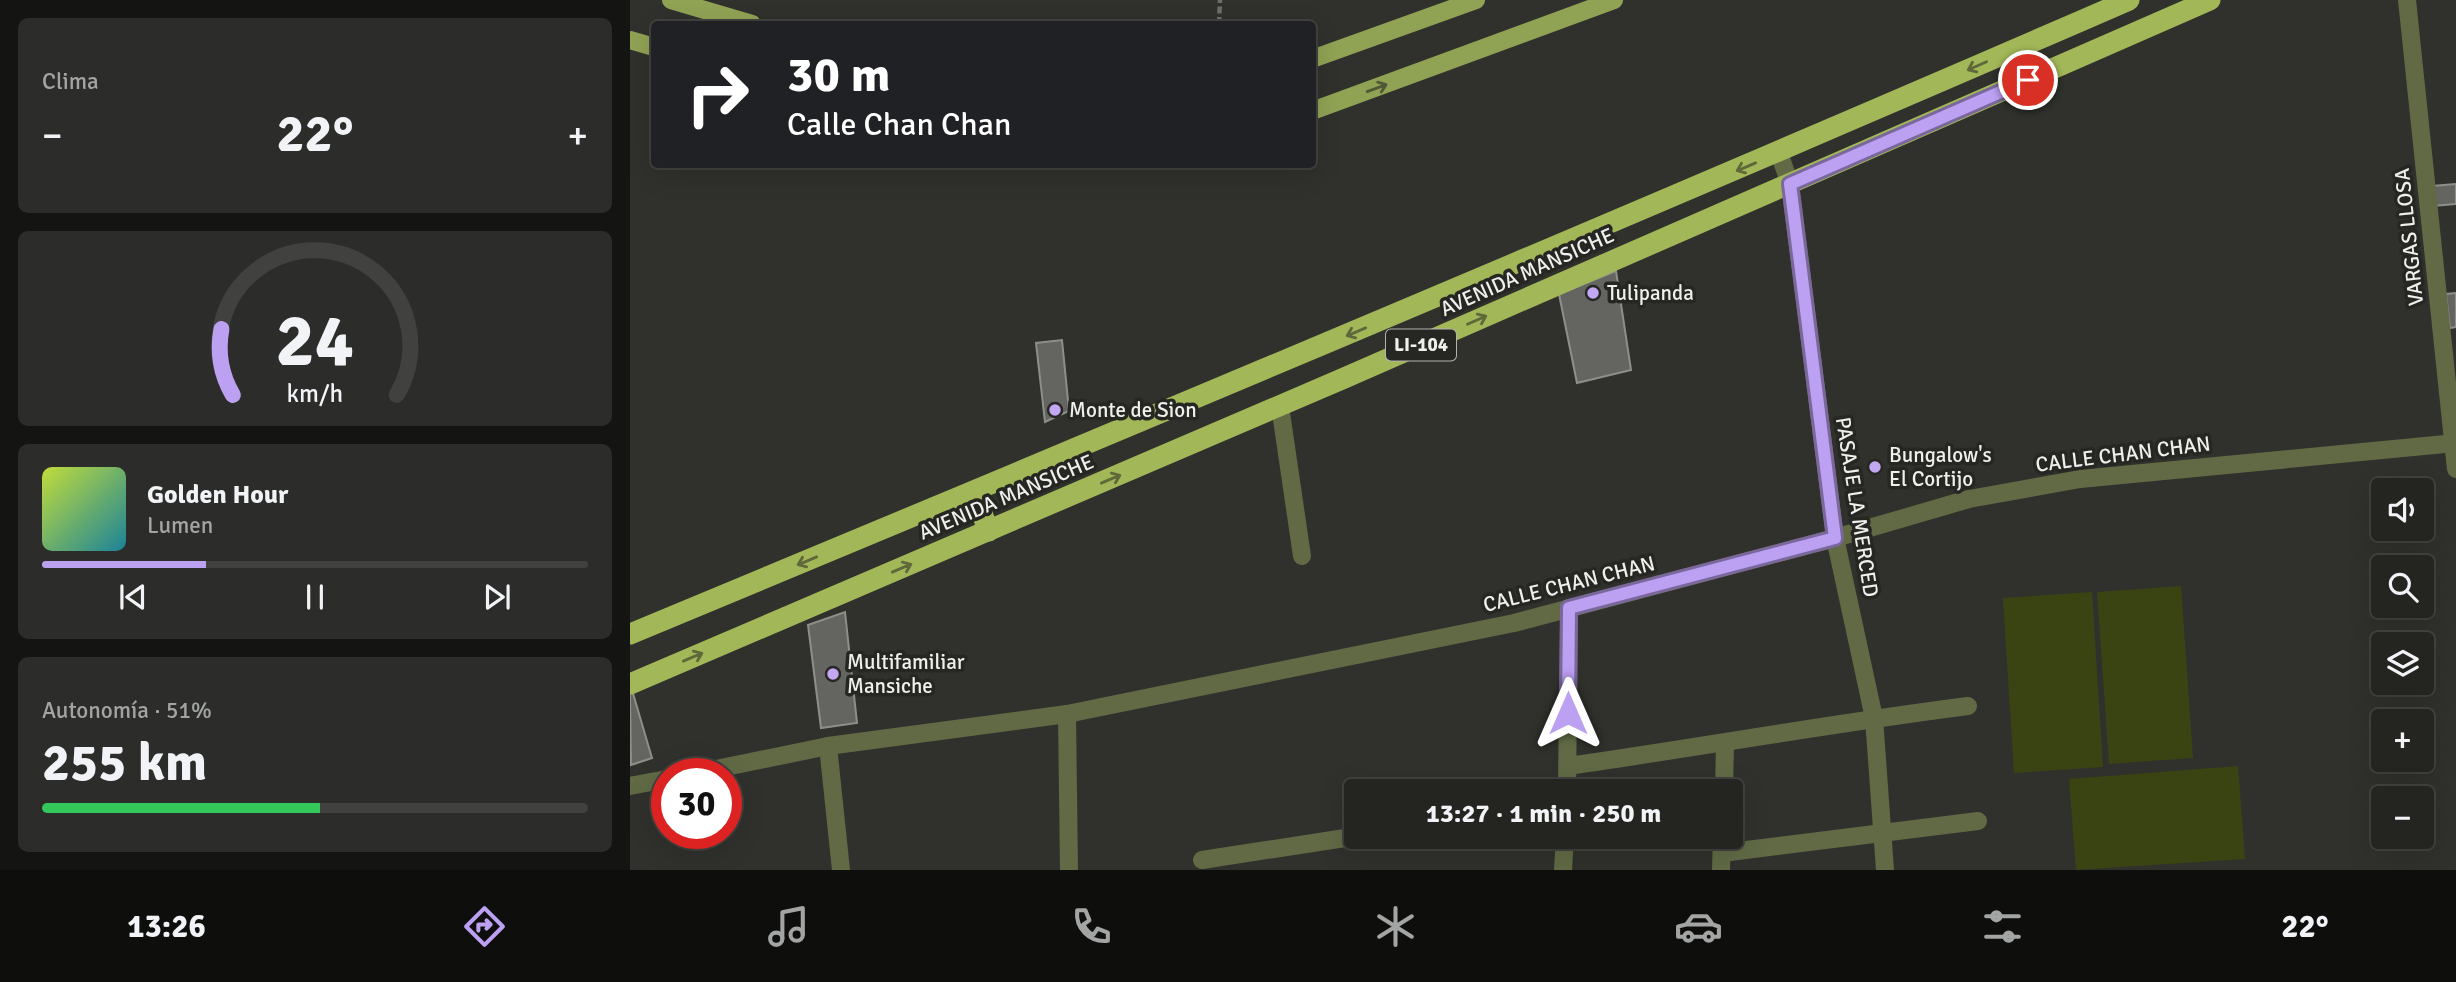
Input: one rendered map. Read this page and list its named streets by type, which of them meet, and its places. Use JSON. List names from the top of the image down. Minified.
{"streets":{"highway":["AVENIDA MANSICHE","LI-104"],"street":["VARGAS LLOSA","CALLE CHAN CHAN","PASAJE LA MERCED"]},"crossings":[["VARGAS LLOSA","CALLE CHAN CHAN"],["AVENIDA MANSICHE","PASAJE LA MERCED"],["CALLE CHAN CHAN","PASAJE LA MERCED"]],"places":["Tulipanda","Monte de Sion","Bungalow's El Cortijo","Multifamiliar Mansiche"],"page":{"tile":["Clima",["Autonomía · 51%","255 km"]],"turn":["30 m","Calle Chan Chan"],"heat":["−","22°","+"],"song":["Golden Hour","Lumen"],"map_buttons":["+","−"],"limit":"30","trip":"13:27 · 1 min · 250 m","tabs":["13:26","22°"],"gauge":["24","km/h"]}}
